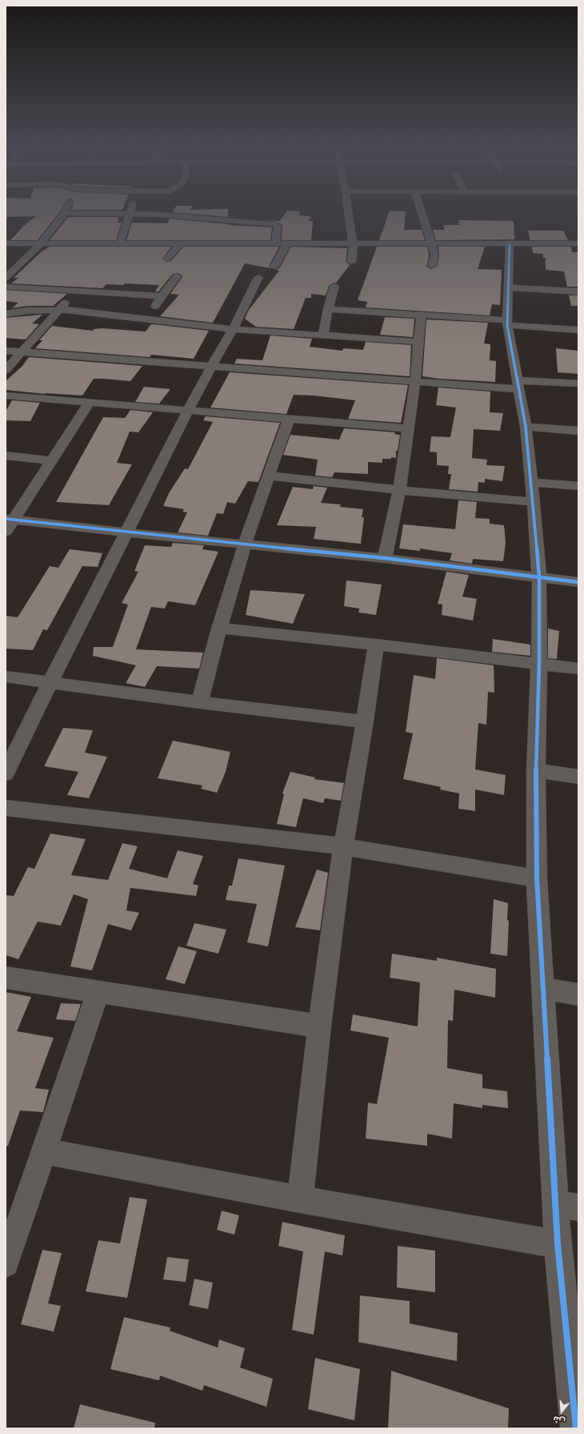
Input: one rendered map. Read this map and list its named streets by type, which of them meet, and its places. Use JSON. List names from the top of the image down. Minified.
{"north":"bottom"}
